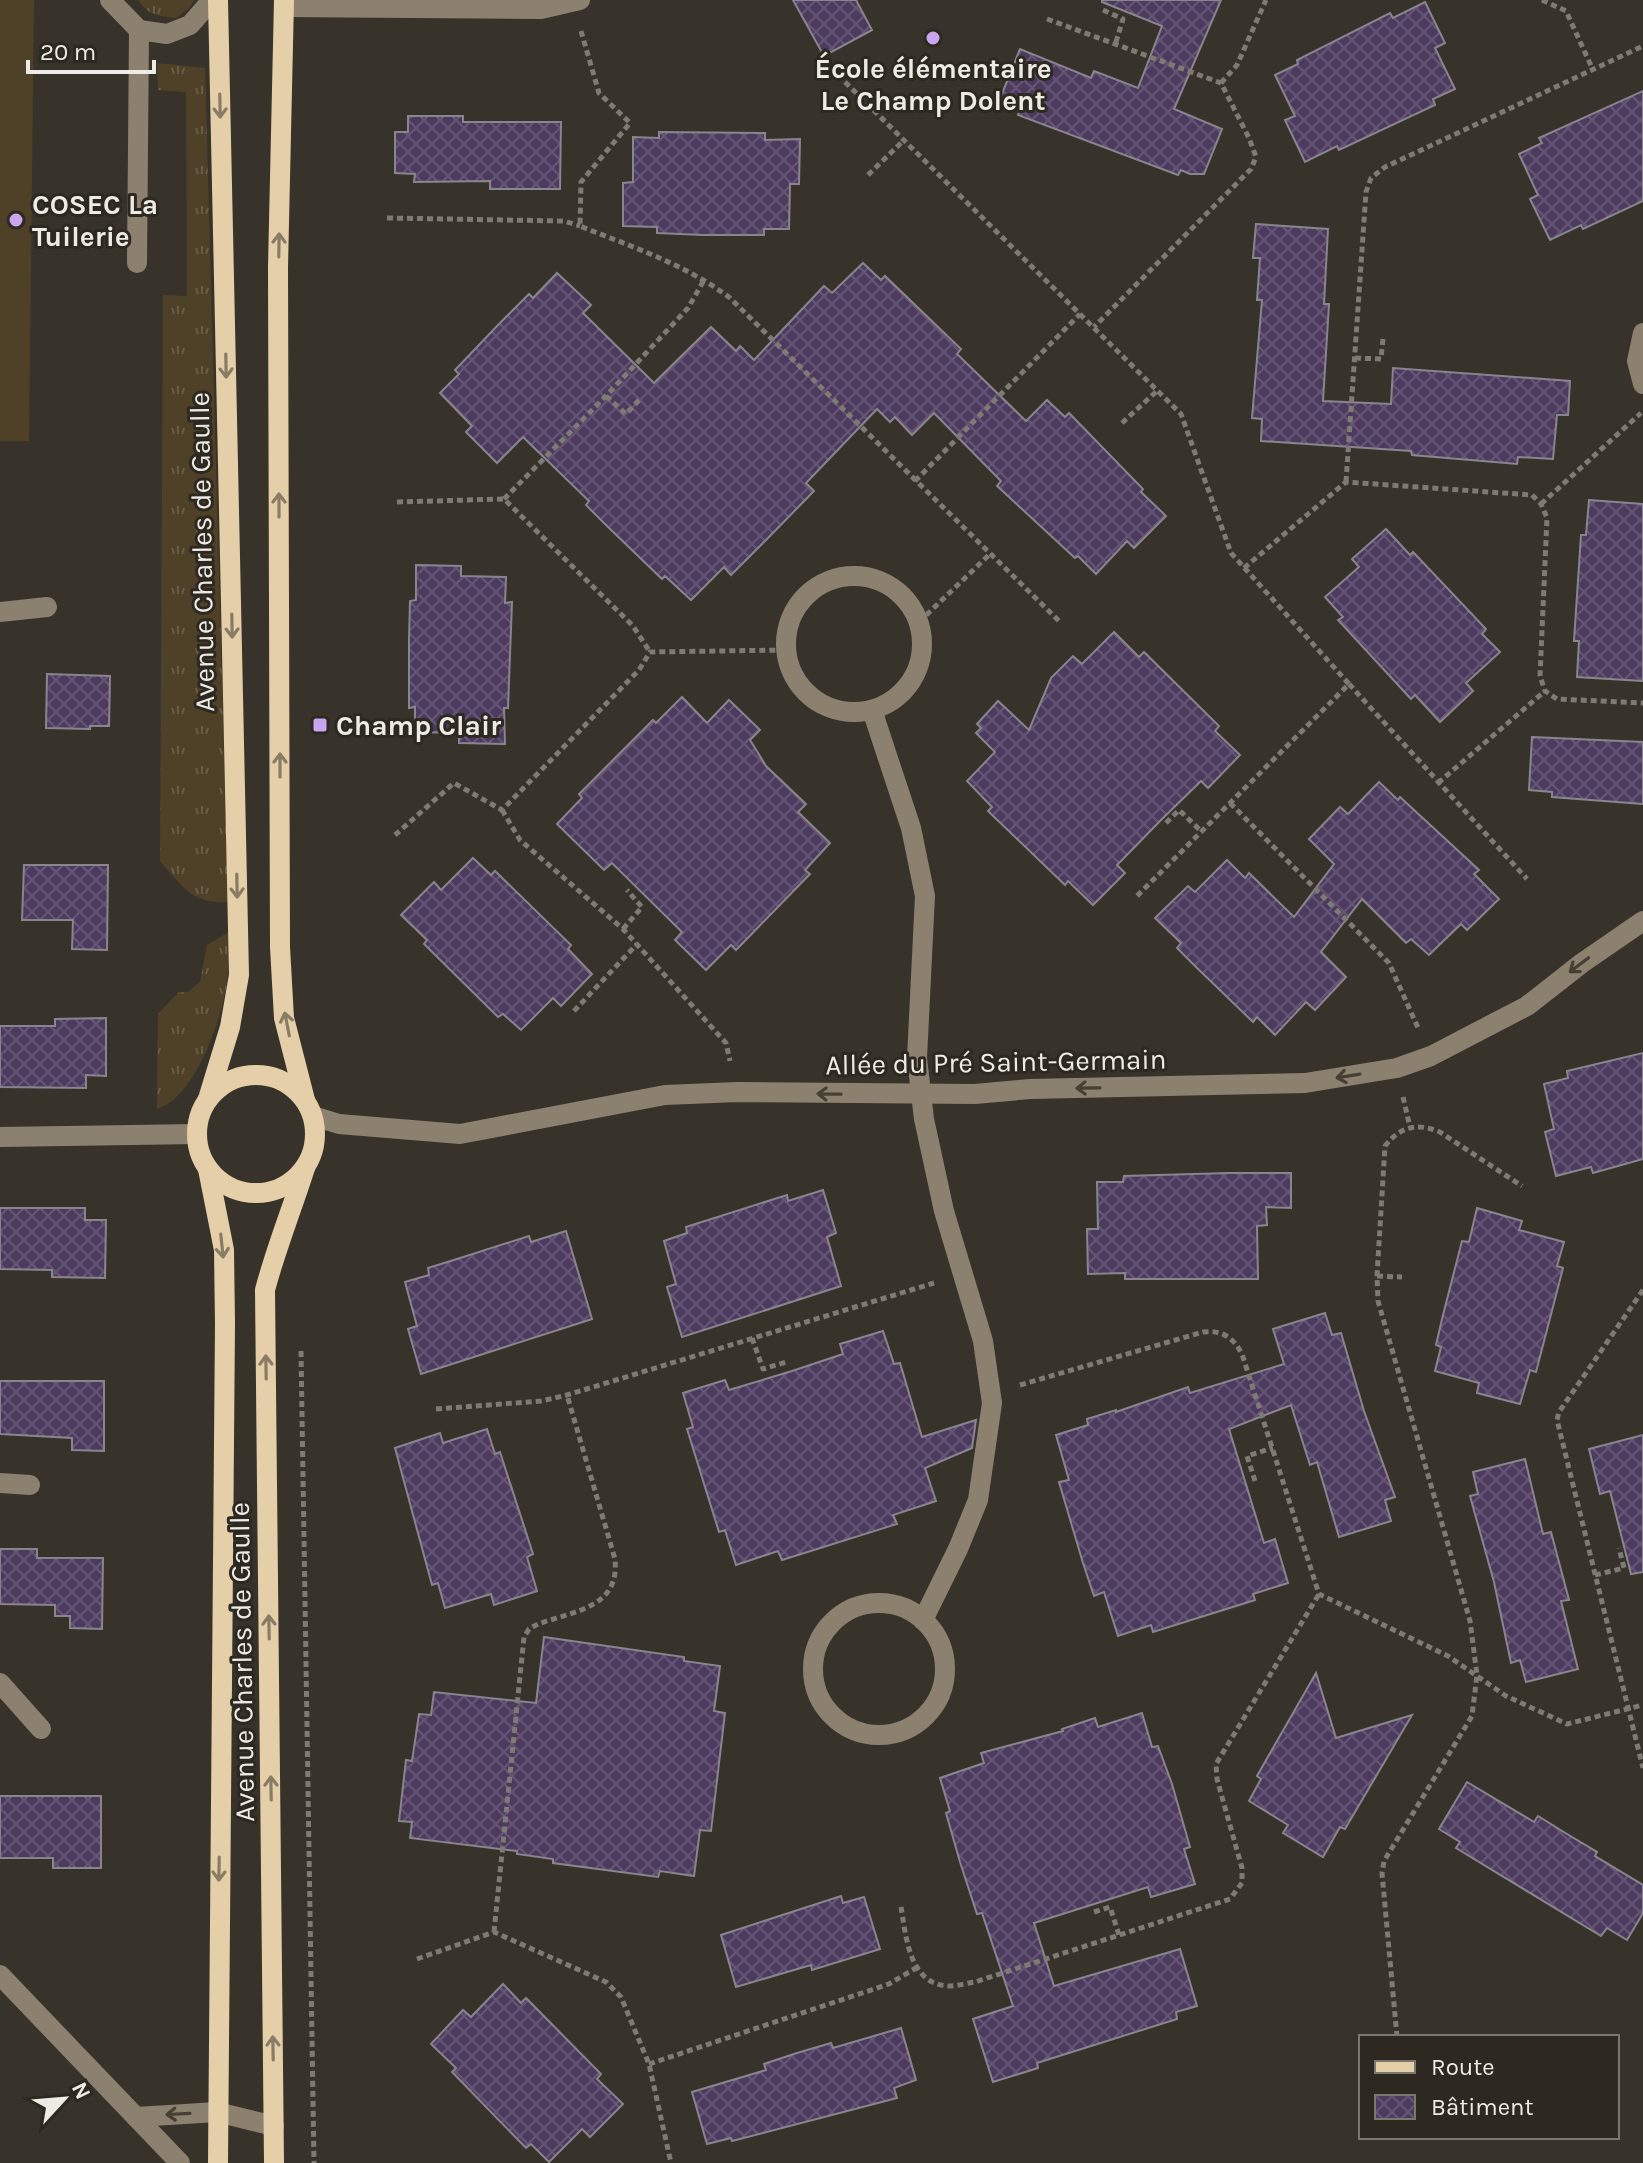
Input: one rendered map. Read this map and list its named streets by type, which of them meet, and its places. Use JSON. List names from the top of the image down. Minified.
{"streets":{"main road":["Avenue Charles de Gaulle"],"street":["Allée du Pré Saint-Germain"]},"crossings":[["Avenue Charles de Gaulle","Allée du Pré Saint-Germain"]],"one_way":["Allée du Pré Saint-Germain"],"places":{"other":["École élémentaire Le Champ Dolent","COSEC La Tuilerie"],"transit":["Champ Clair"]},"legend":["Route","Bâtiment"],"scale_bar":"20 m","north":"top right"}
